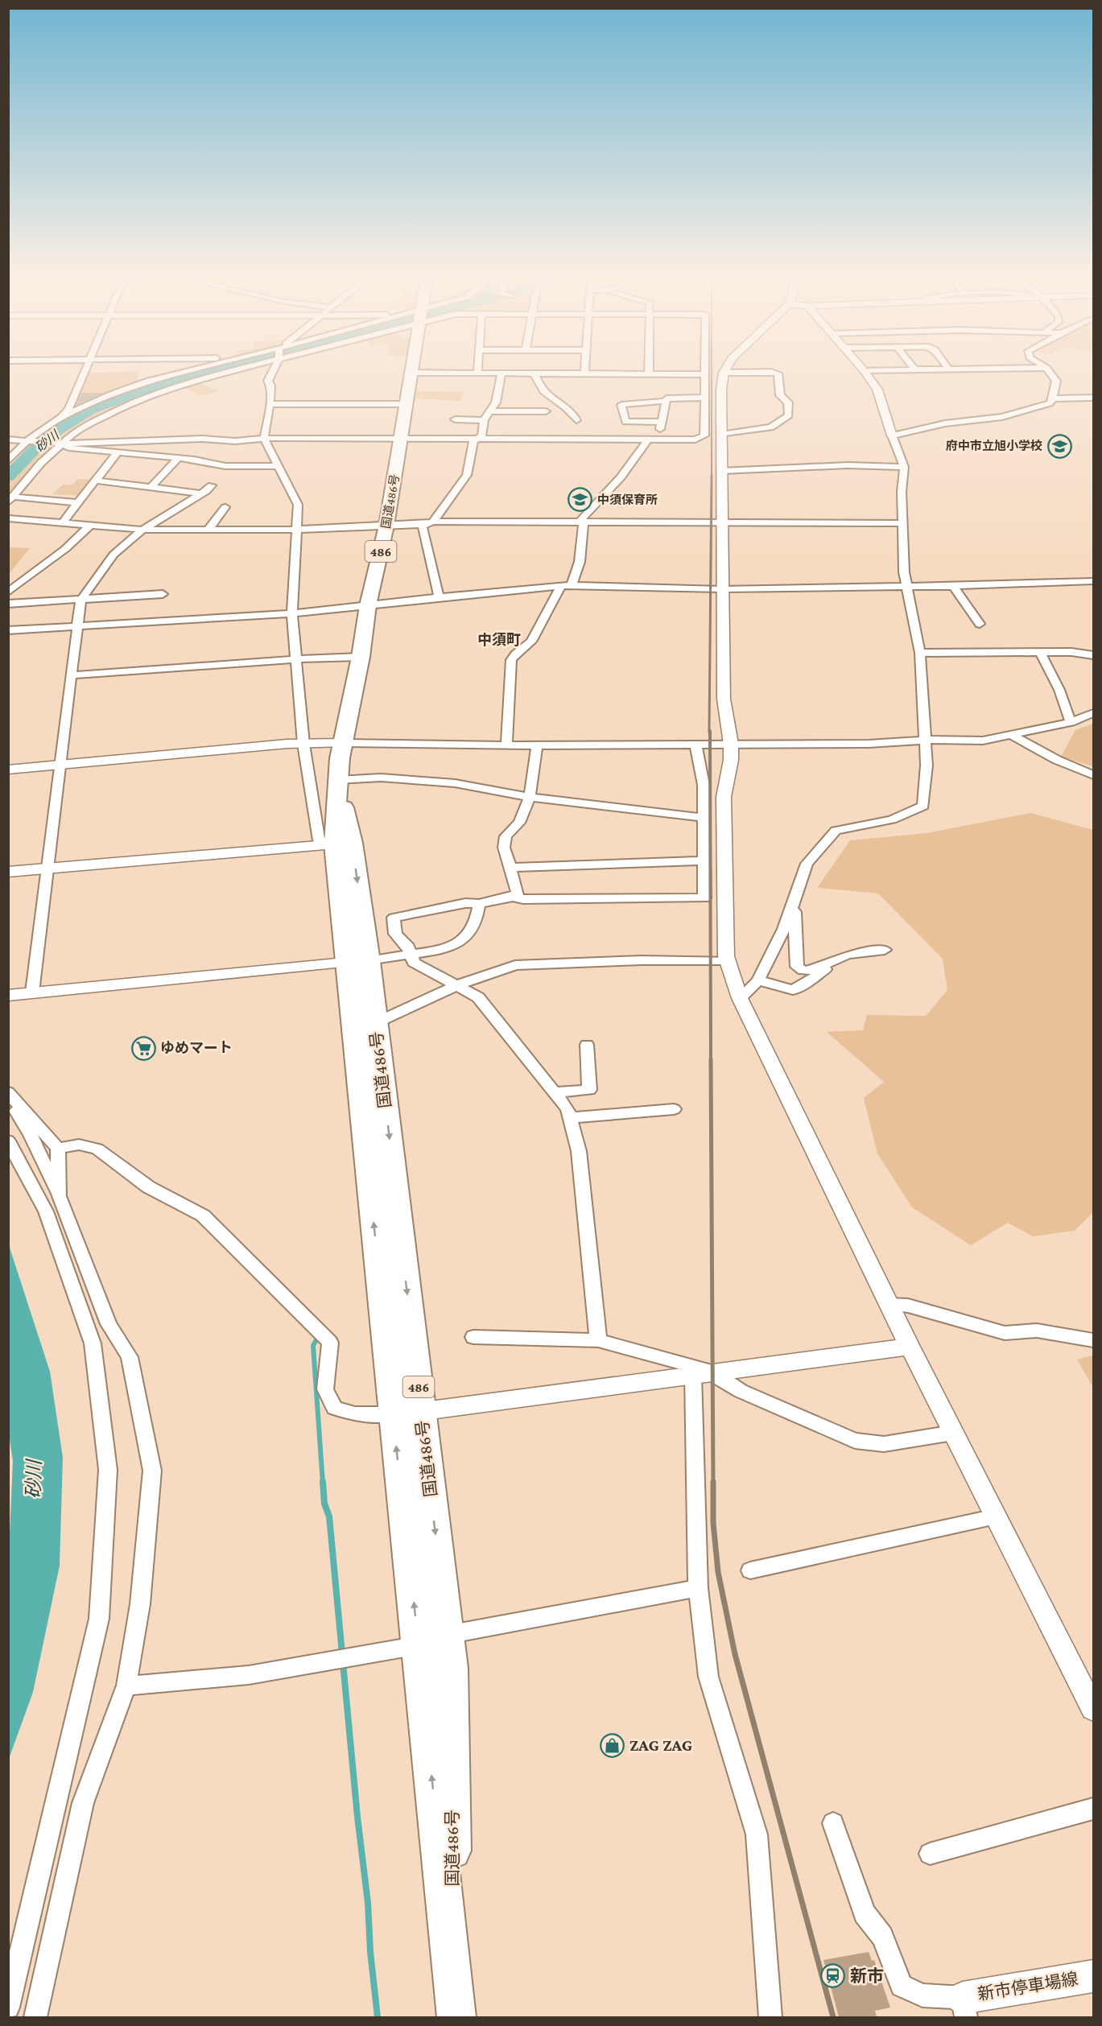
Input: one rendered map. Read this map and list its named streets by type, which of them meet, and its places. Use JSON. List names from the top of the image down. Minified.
{"streets":{"highway":["国道486号","486"],"main road":["新市停車場線"]},"districts":["中須町"],"water":["砂川"],"places":{"school or university":["府中市立旭小学校","中須保育所"],"supermarket":["ゆめマート"],"shop":["ZAG ZAG"],"station":["新市"]}}
